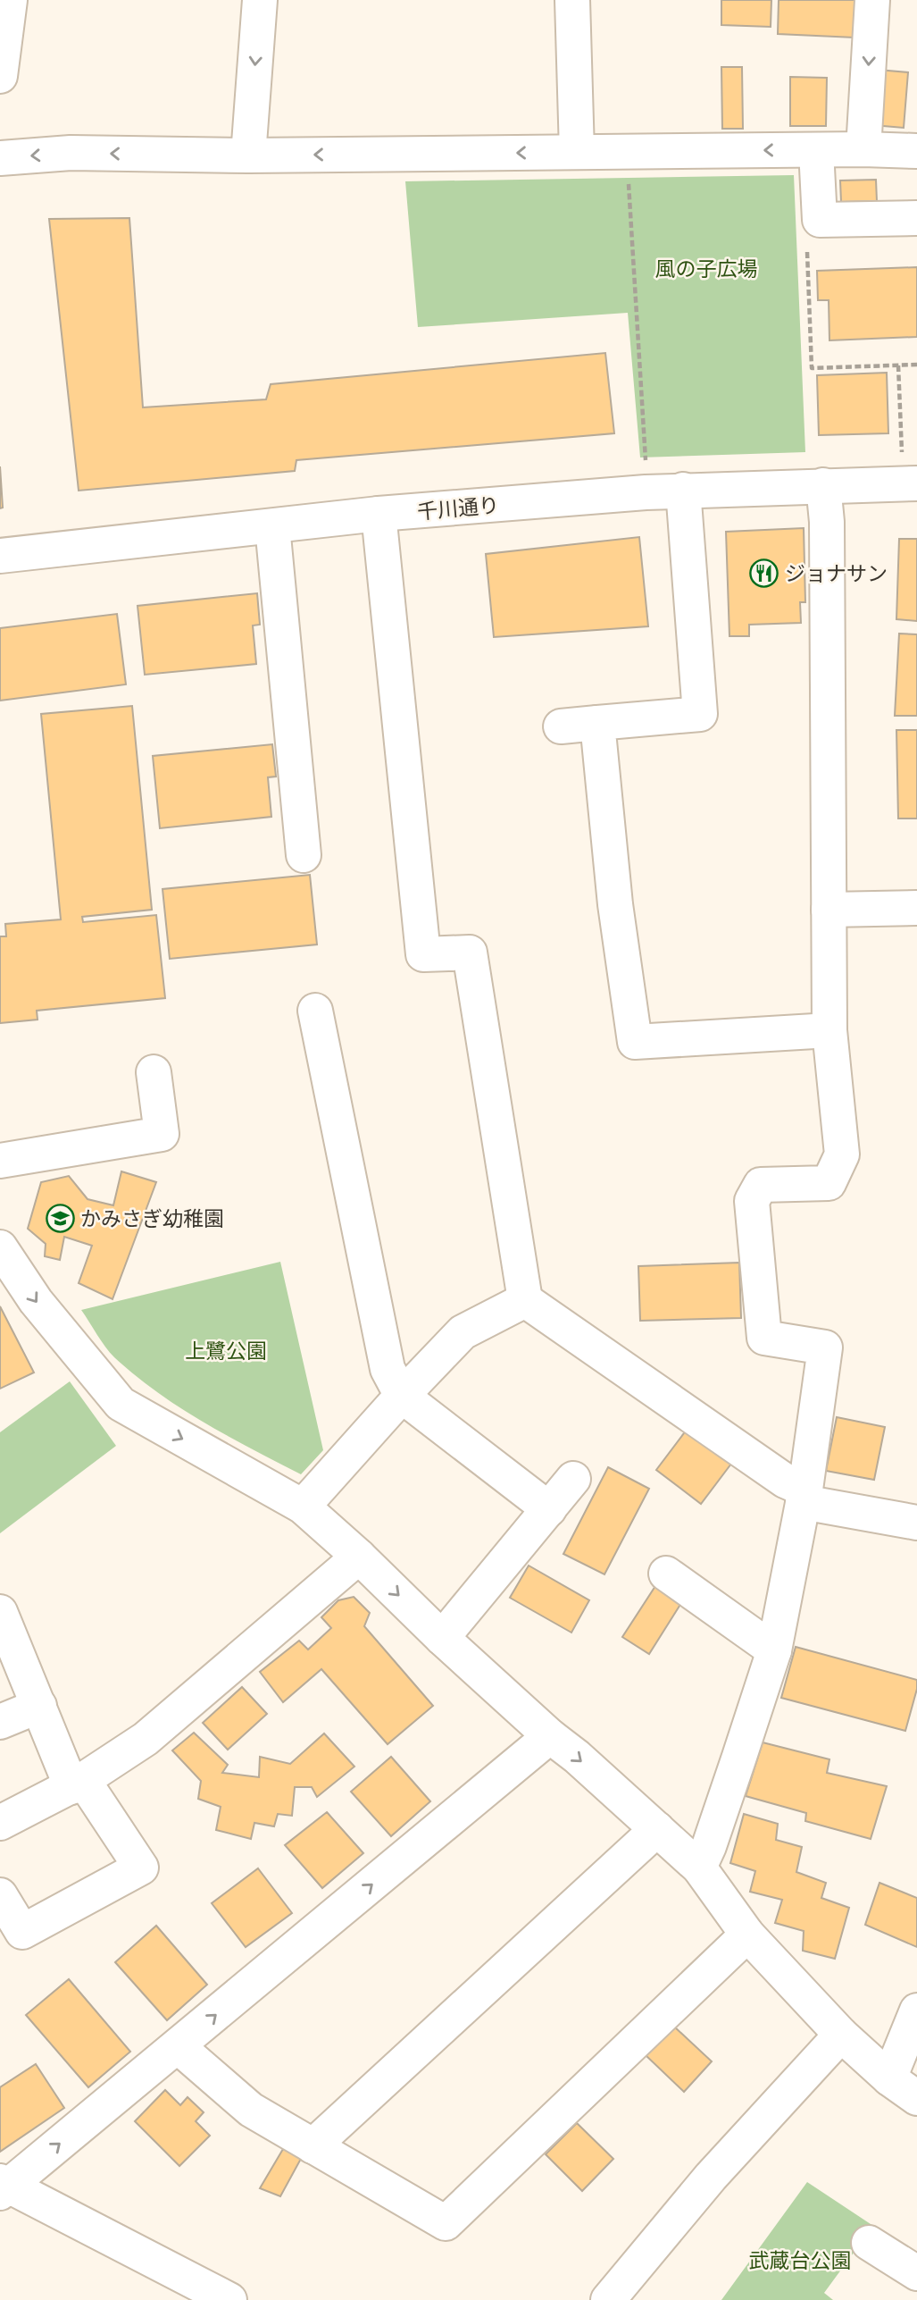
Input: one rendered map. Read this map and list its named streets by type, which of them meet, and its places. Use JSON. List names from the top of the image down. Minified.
{"streets":{"street":["千川通り"]},"parks":["風の子広場","上鷺公園","武蔵台公園"],"places":{"restaurant":["ジョナサン"],"school or university":["かみさぎ幼稚園"]}}
